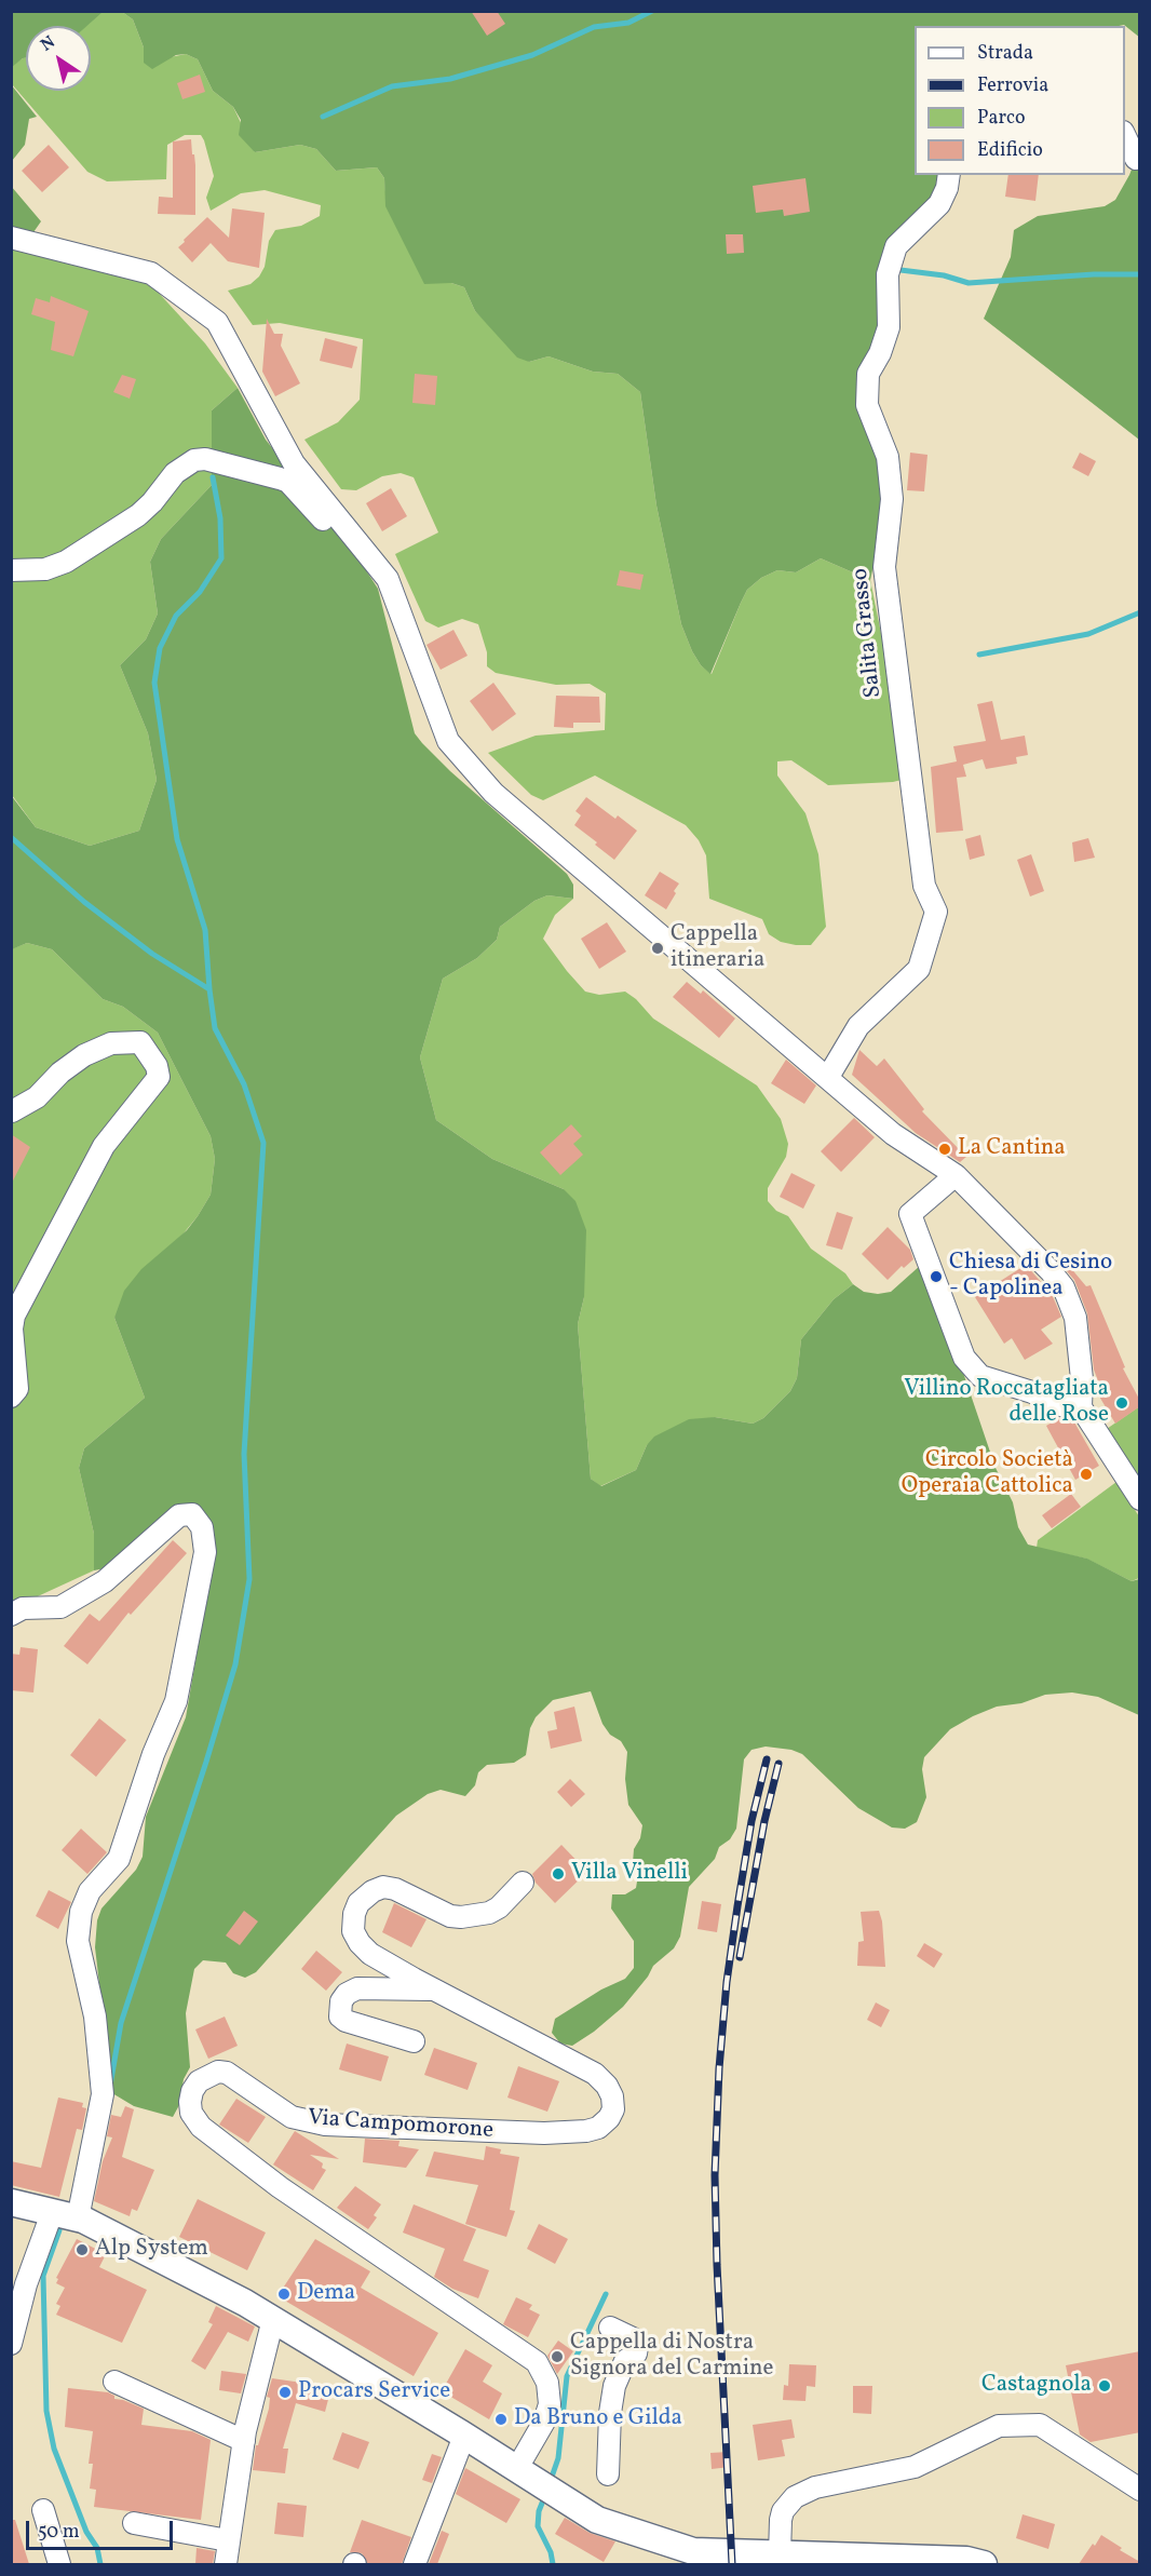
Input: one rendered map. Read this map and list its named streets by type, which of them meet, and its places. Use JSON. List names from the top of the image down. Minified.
{"streets":{"street":["Salita Grasso","Via Campomorone"]},"places":["Cappella itineraria","La Cantina","Chiesa di Cesino - Capolinea","Villino Roccatagliata delle Rose","Circolo Società Operaia Cattolica","Villa Vinelli","Alp System","Dema","Cappella di Nostra Signora del Carmine","Castagnola","Procars Service","Da Bruno e Gilda"],"legend":["Strada","Ferrovia","Parco","Edificio"],"scale_bar":"50 m","north":"top left"}
